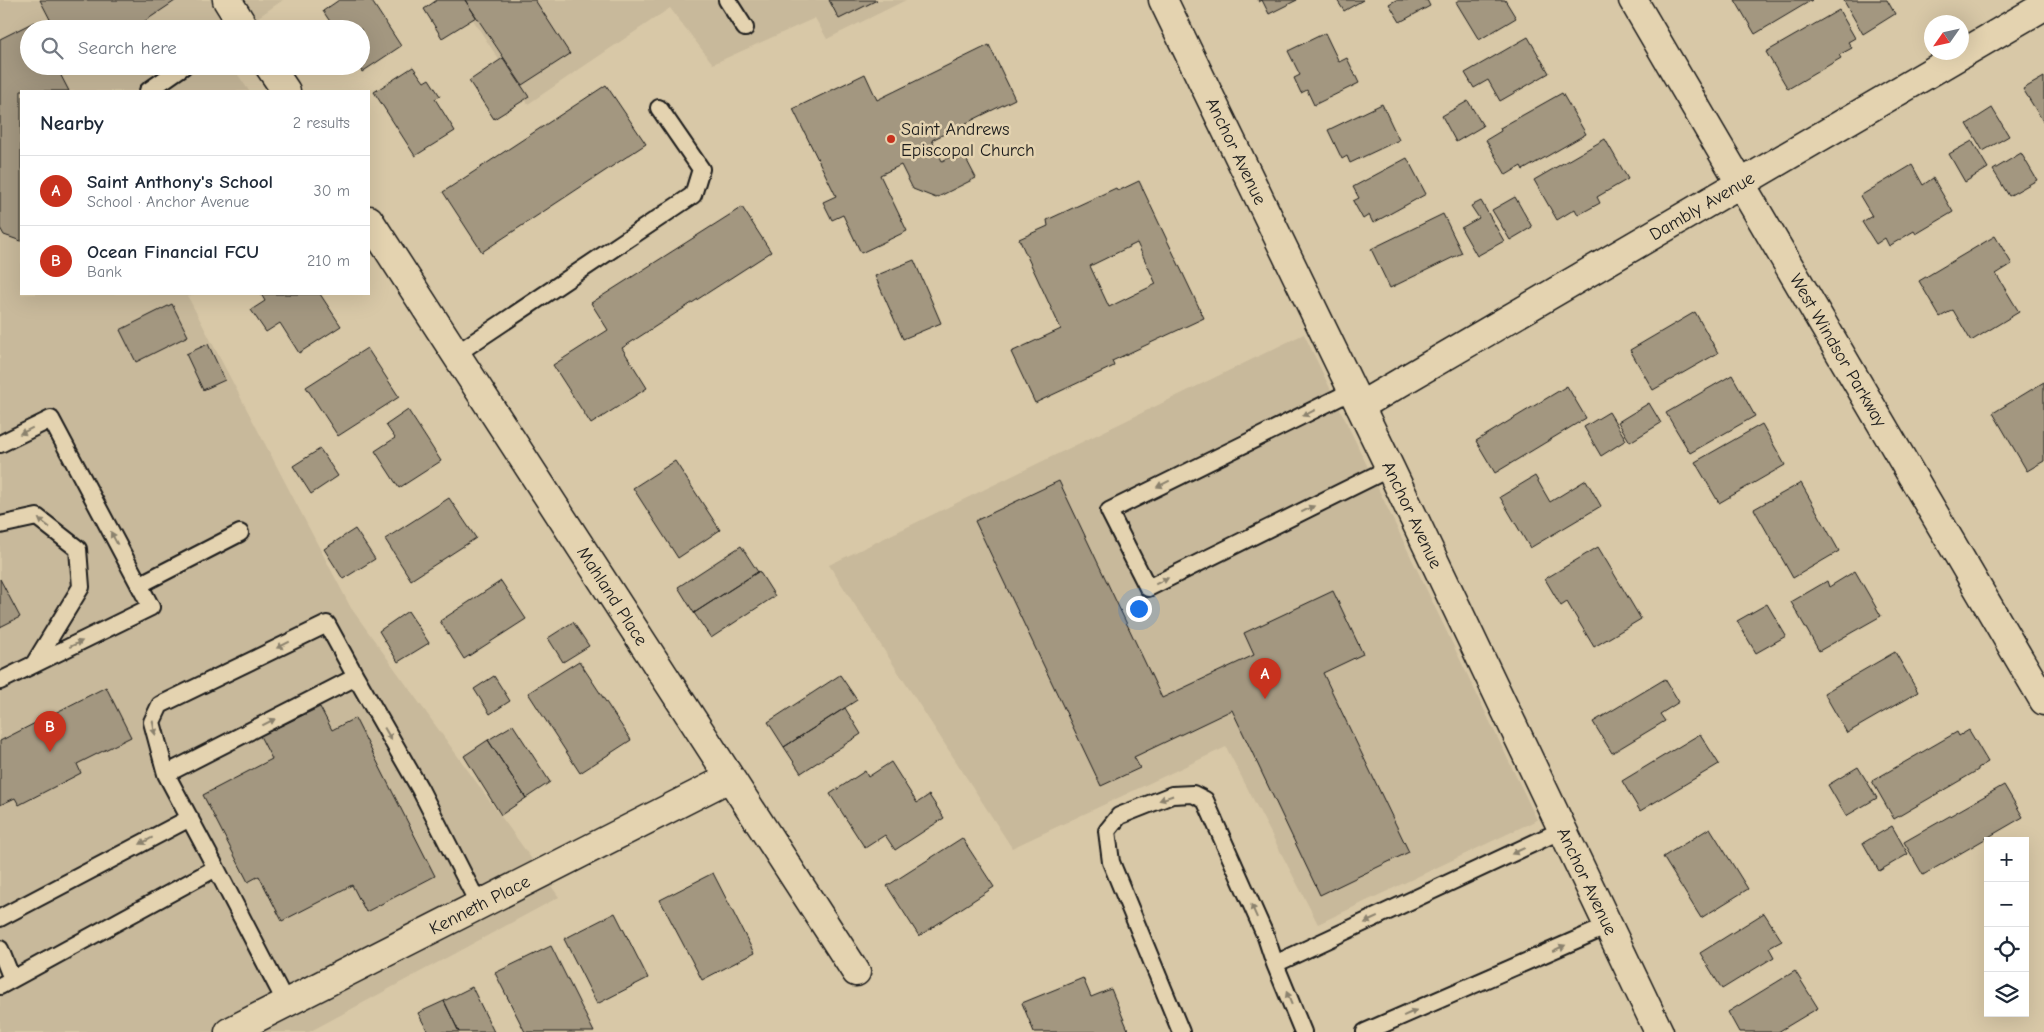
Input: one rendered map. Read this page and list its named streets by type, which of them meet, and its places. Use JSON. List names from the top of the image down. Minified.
{"streets":{"street":["Anchor Avenue","Dambly Avenue","West Windsor Parkway","Mahland Place","Kenneth Place"]},"crossings":[["Anchor Avenue","Dambly Avenue"],["Dambly Avenue","West Windsor Parkway"],["Mahland Place","Kenneth Place"]],"places":["Saint Andrews Episcopal Church"],"north":"bottom left","page":{"search":"Search here","heading":["Nearby","2 results"],"list":[{"mark":"A","name":"Saint Anthony's School","note":"School · Anchor Avenue","value":"30 m"},{"mark":"B","name":"Ocean Financial FCU","note":"Bank","value":"210 m"}],"pins":["A","B"],"map_buttons":["+","−"]}}
